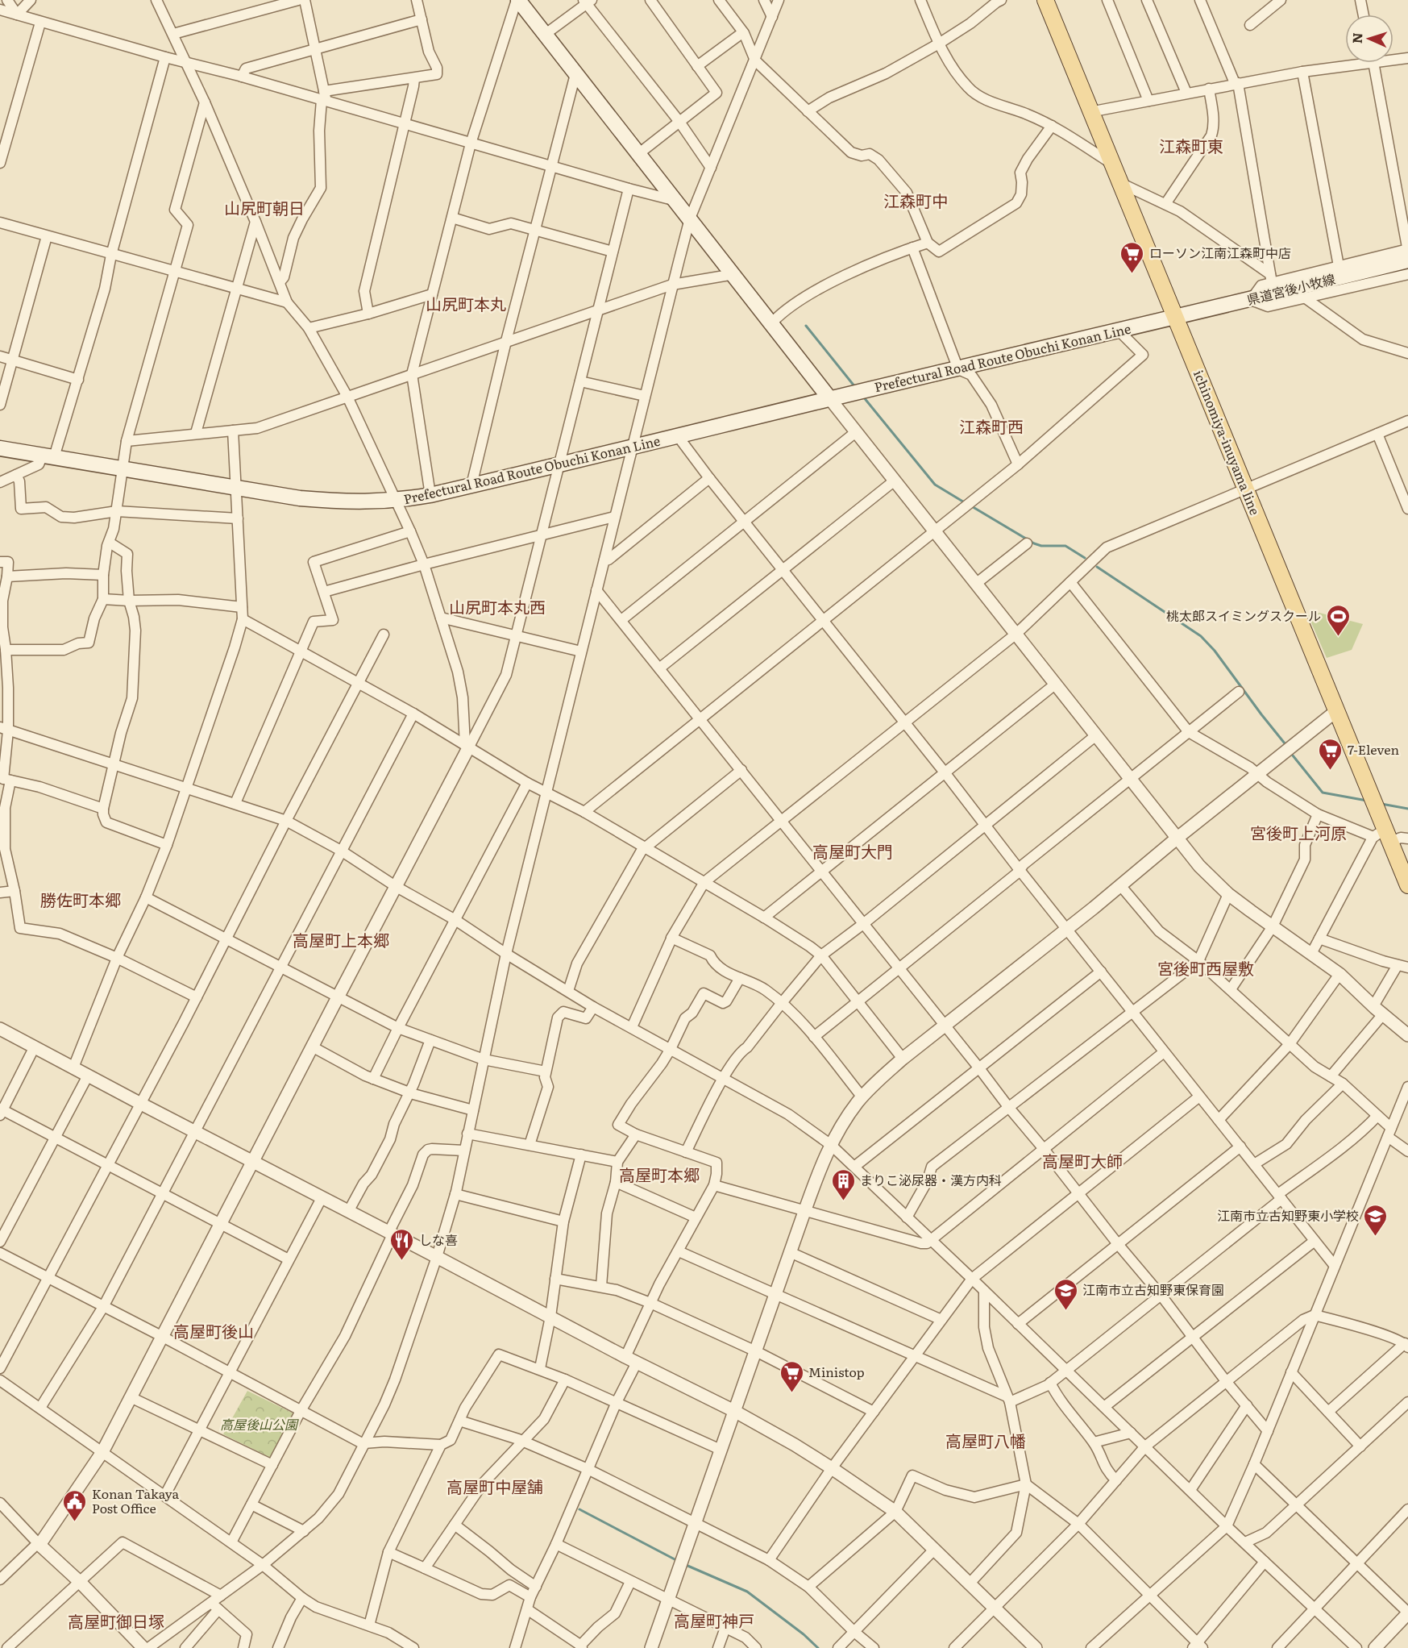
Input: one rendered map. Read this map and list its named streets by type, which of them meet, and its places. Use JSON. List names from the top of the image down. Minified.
{"streets":{"main road":["県道宮後小牧線","Prefectural Road Route Obuchi Konan Line","ichinomiya-inuyama line"]},"crossings":[["県道宮後小牧線","Prefectural Road Route Obuchi Konan Line"],["県道宮後小牧線","ichinomiya-inuyama line"],["Prefectural Road Route Obuchi Konan Line","ichinomiya-inuyama line"]],"districts":["江森町東","江森町中","山尻町朝日","山尻町本丸","江森町西","山尻町本丸西","宮後町上河原","高屋町大門","勝佐町本郷","高屋町上本郷","宮後町西屋敷","高屋町大師","高屋町本郷","高屋町後山","高屋町八幡","高屋町中屋舗","高屋町神戸","高屋町御日塚"],"parks":["高屋後山公園"],"places":{"supermarket":["ローソン江南江森町中店","7-Eleven","Ministop"],"sports":["桃太郎スイミングスクール"],"building":["まりこ泌尿器・漢方内科"],"school or university":["江南市立古知野東小学校","江南市立古知野東保育園"],"restaurant":["しな喜"],"public building":["Konan Takaya Post Office"]},"north":"left"}
